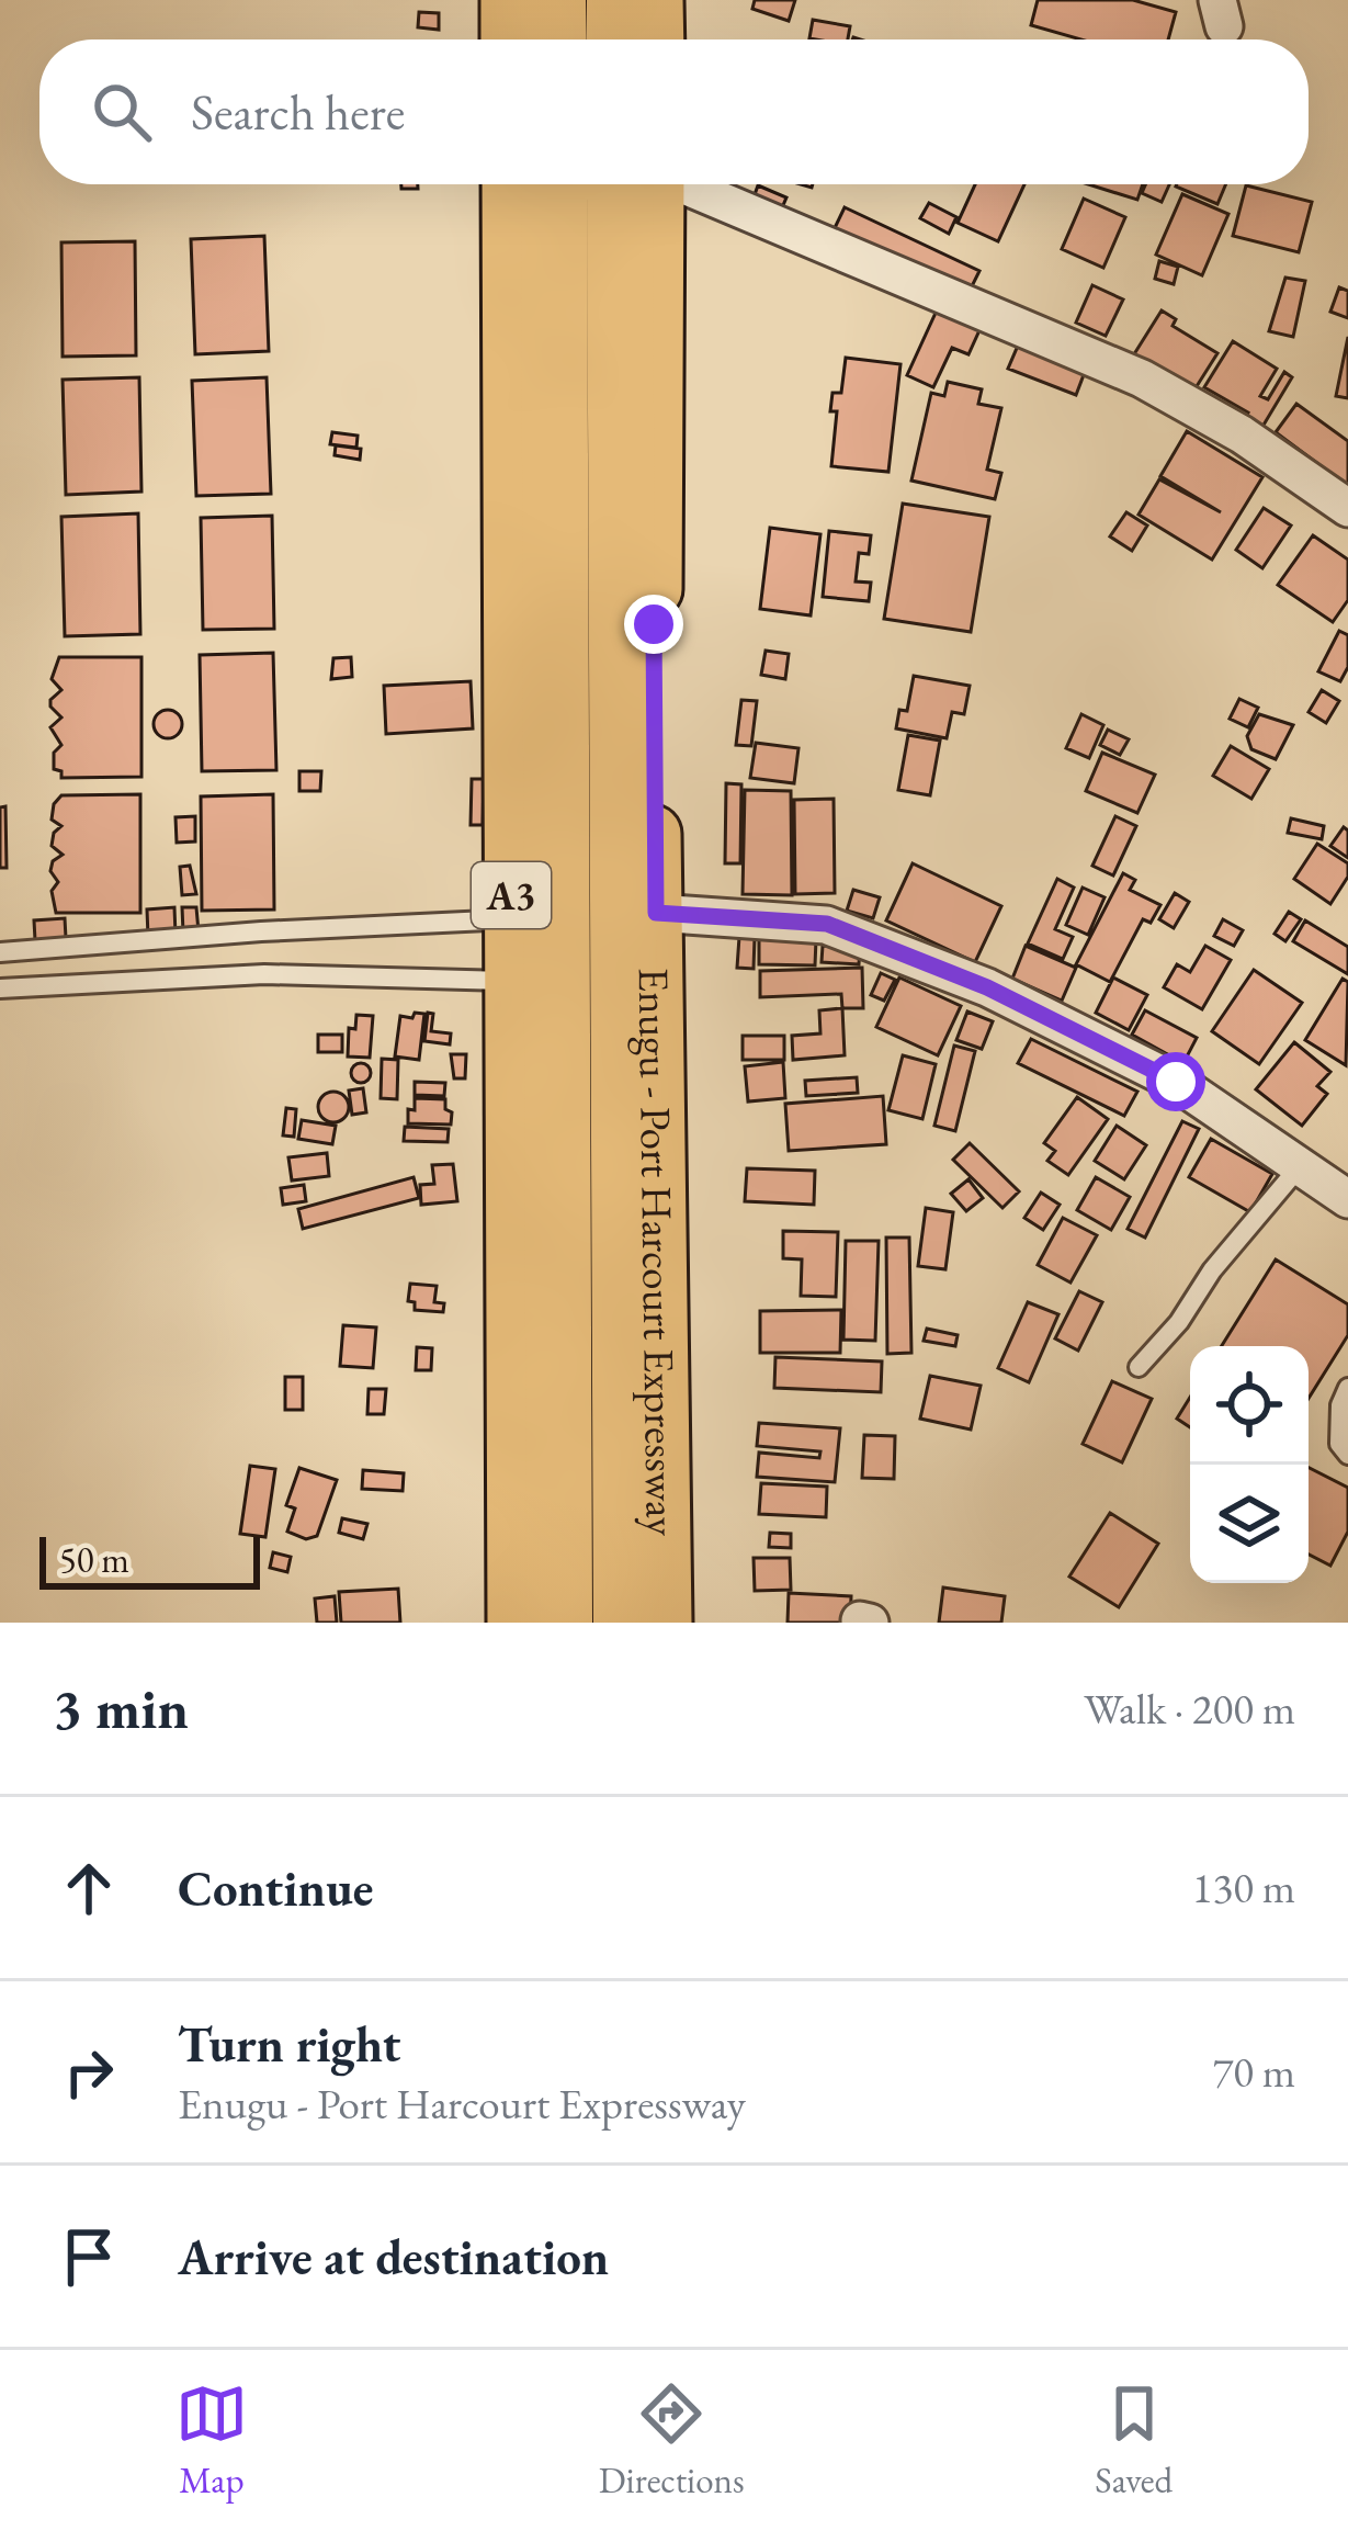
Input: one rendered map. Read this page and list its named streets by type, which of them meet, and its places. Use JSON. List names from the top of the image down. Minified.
{"streets":{"highway":["A3","Enugu - Port Harcourt Expressway"]},"scale_bar":"50 m","page":{"search":"Search here","scale":"50 m","heading":["3 min","Walk · 200 m"],"list":[["Continue","130 m"],["Turn right","Enugu - Port Harcourt Expressway","70 m"],"Arrive at destination"],"nav":["Map","Directions","Saved"]}}
